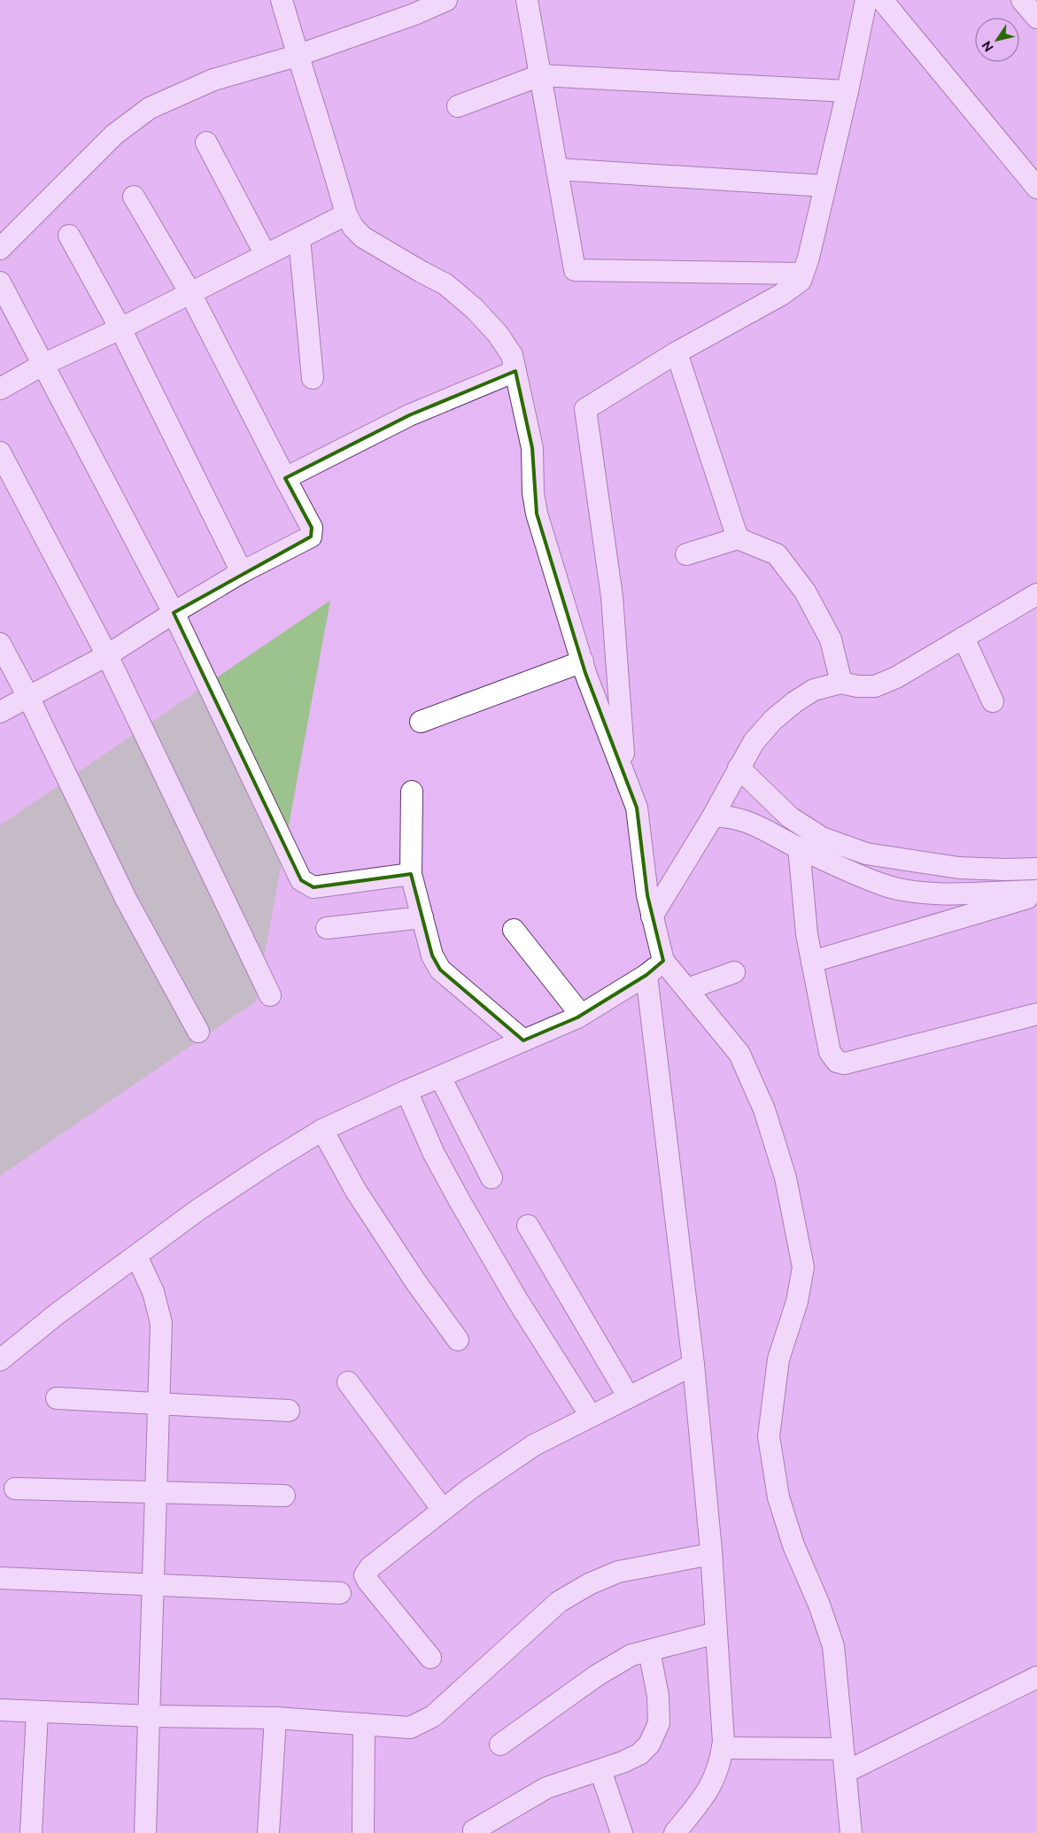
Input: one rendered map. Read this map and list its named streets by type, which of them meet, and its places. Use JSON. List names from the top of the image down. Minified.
{"north":"bottom left"}
